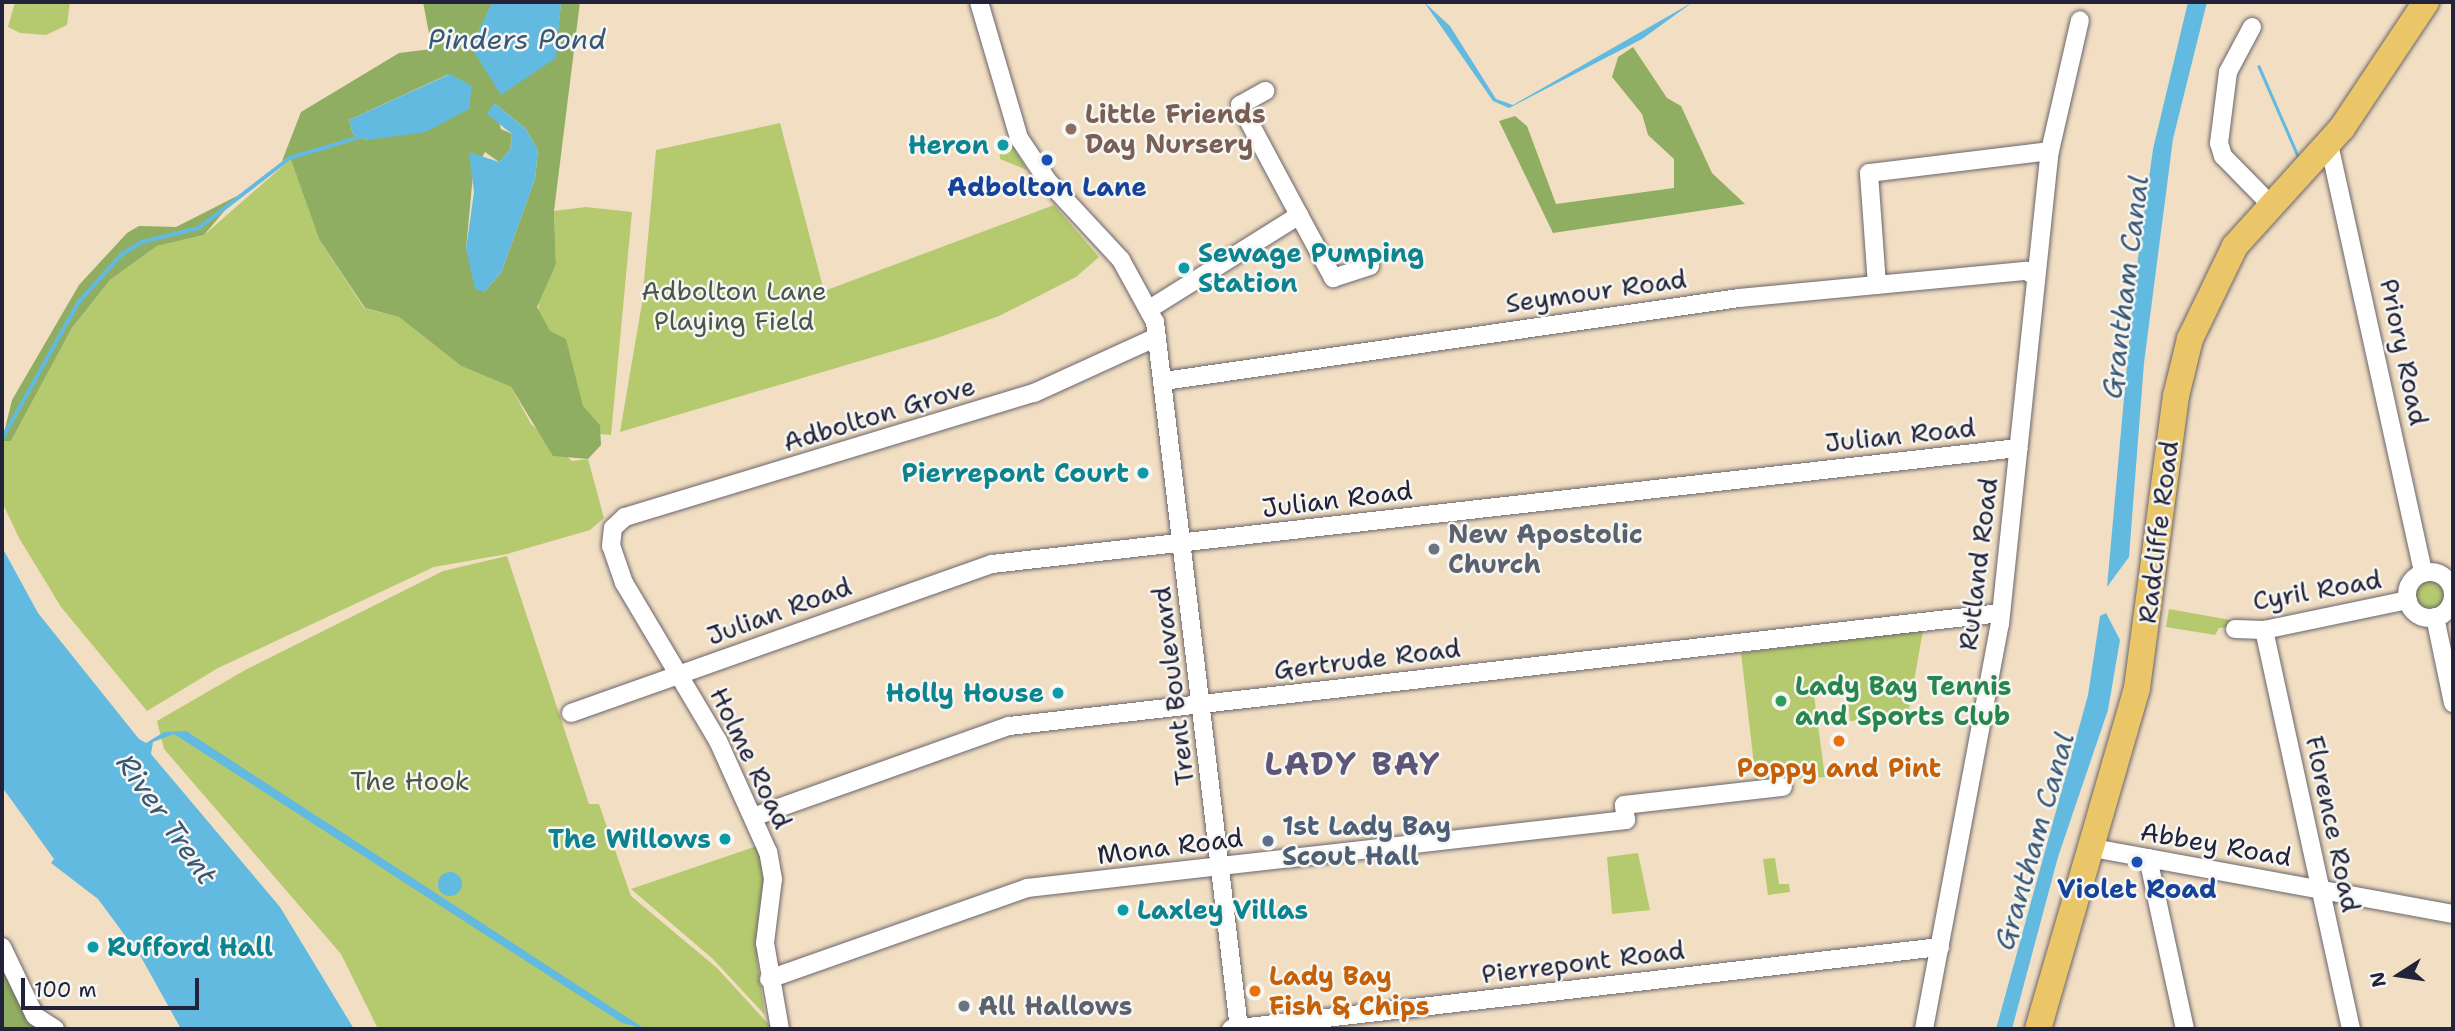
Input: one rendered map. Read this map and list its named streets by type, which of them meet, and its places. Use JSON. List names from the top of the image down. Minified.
{"streets":{"highway":["Radcliffe Road"],"street":["Seymour Road","Priory Road","Adbolton Grove","Julian Road","Rutland Road","Cyril Road","Gertrude Road","Trent Boulevard","Holme Road","Florence Road","Abbey Road","Mona Road","Pierrepont Road"]},"crossings":[["Seymour Road","Rutland Road"],["Seymour Road","Trent Boulevard"],["Priory Road","Radcliffe Road"],["Priory Road","Cyril Road"],["Adbolton Grove","Trent Boulevard"],["Adbolton Grove","Holme Road"],["Julian Road","Rutland Road"],["Julian Road","Trent Boulevard"],["Julian Road","Holme Road"],["Radcliffe Road","Abbey Road"],["Rutland Road","Gertrude Road"],["Rutland Road","Pierrepont Road"],["Cyril Road","Florence Road"],["Gertrude Road","Trent Boulevard"],["Gertrude Road","Holme Road"],["Trent Boulevard","Mona Road"],["Trent Boulevard","Pierrepont Road"],["Holme Road","Mona Road"],["Florence Road","Abbey Road"]],"districts":["LADY BAY"],"water":["Pinders Pond","Grantham Canal","River Trent"],"parks":["Adbolton Lane Playing Field","The Hook"],"places":["Little Friends Day Nursery","Heron","Adbolton Lane","Sewage Pumping Station","Pierrepont Court","New Apostolic Church","Holly House","Lady Bay Tennis and Sports Club","Poppy and Pint","The Willows","1st Lady Bay Scout Hall","Violet Road","Laxley Villas","Rufford Hall","Lady Bay Fish & Chips","All Hallows"],"scale_bar":"100 m","north":"left"}
